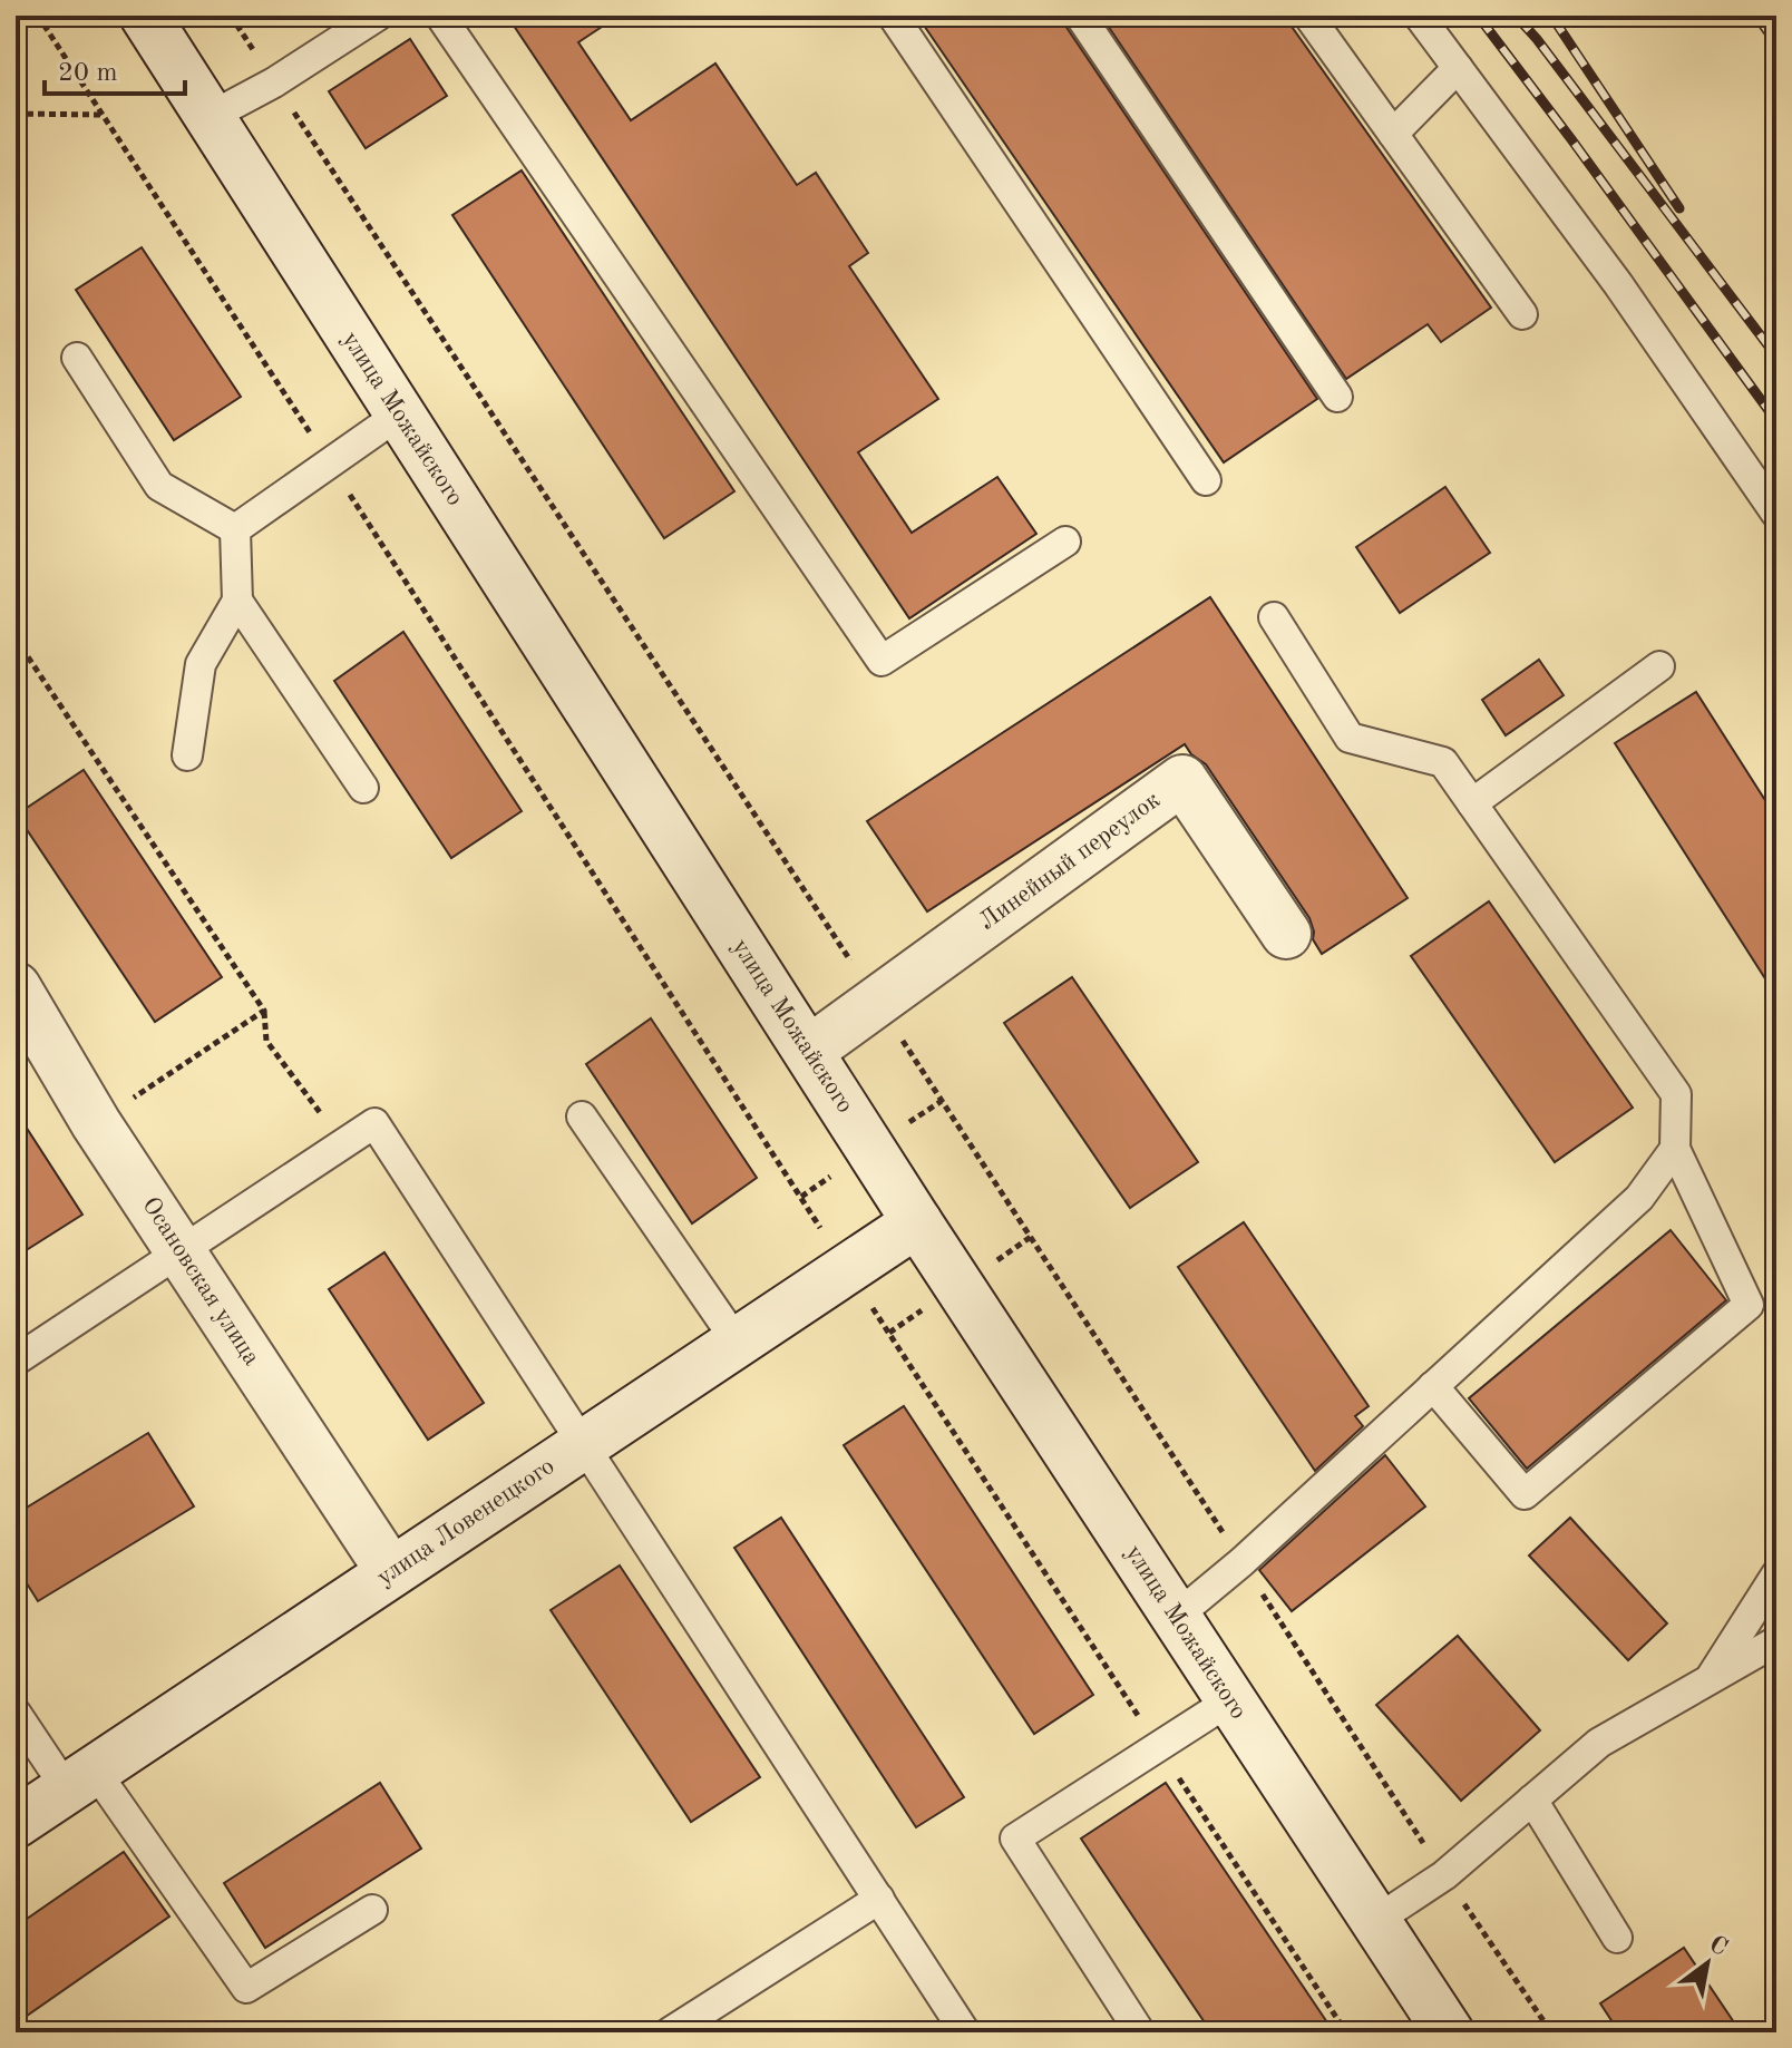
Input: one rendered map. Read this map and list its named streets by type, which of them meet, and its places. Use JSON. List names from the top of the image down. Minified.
{"streets":{"main road":["улица Можайского","Линейный переулок","Осановская улица","улица Ловенецкого"]},"crossings":[["улица Можайского","Линейный переулок"],["улица Можайского","улица Ловенецкого"],["Осановская улица","улица Ловенецкого"]],"scale_bar":"20 m","north":"top right"}
